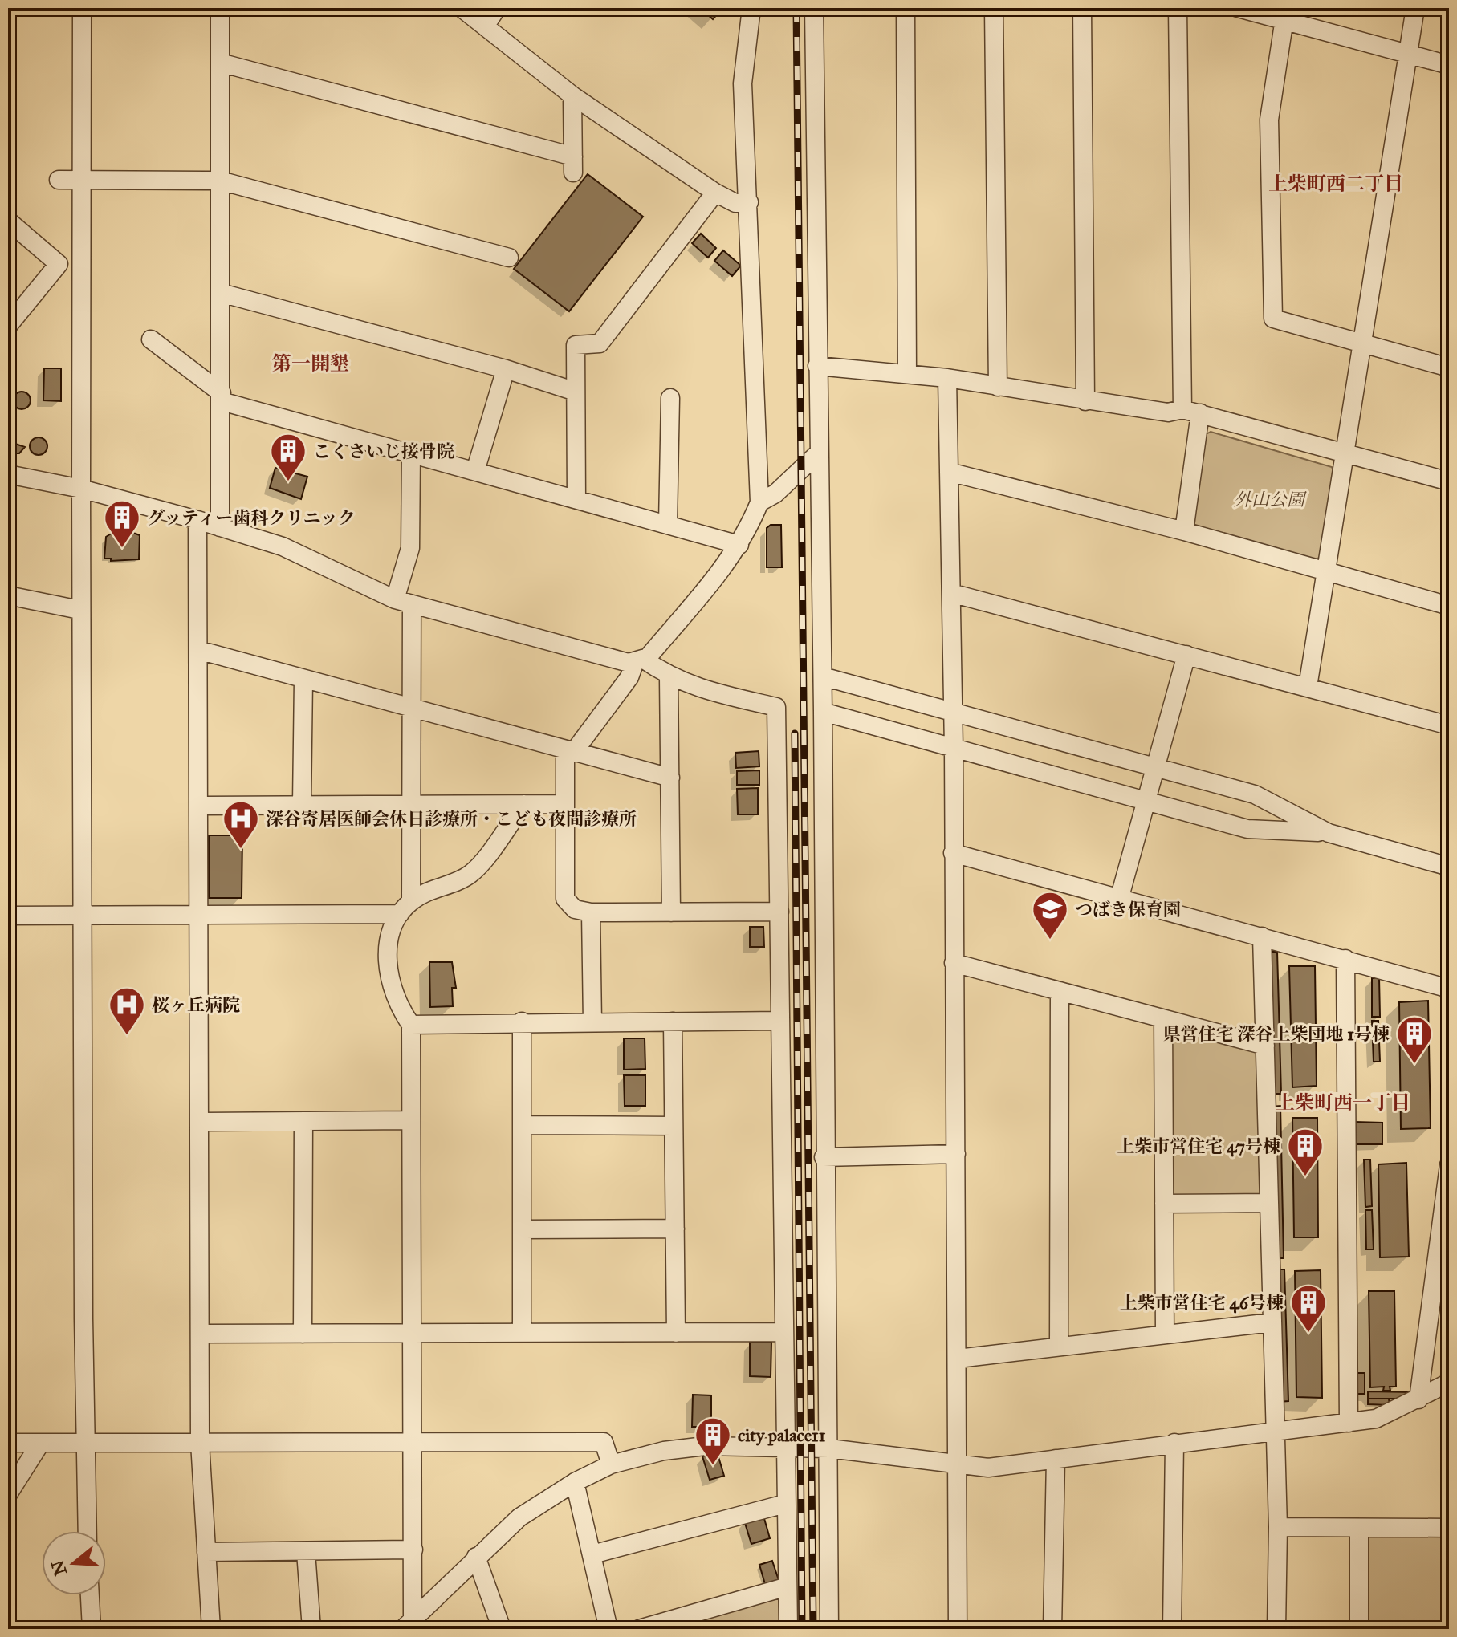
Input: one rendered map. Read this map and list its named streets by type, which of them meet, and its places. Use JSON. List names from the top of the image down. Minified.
{"districts":["上柴町西二丁目","第一開墾","上柴町西一丁目"],"parks":["外山公園"],"places":{"building":["こくさいじ接骨院","グッティー歯科クリニック","県営住宅 深谷上柴団地 1号棟","上柴市営住宅 47号棟","上柴市営住宅 46号棟","city palace11"],"hospital":["深谷寄居医師会休日診療所・こども夜間診療所","桜ヶ丘病院"],"school or university":["つばき保育園"]},"north":"left"}
